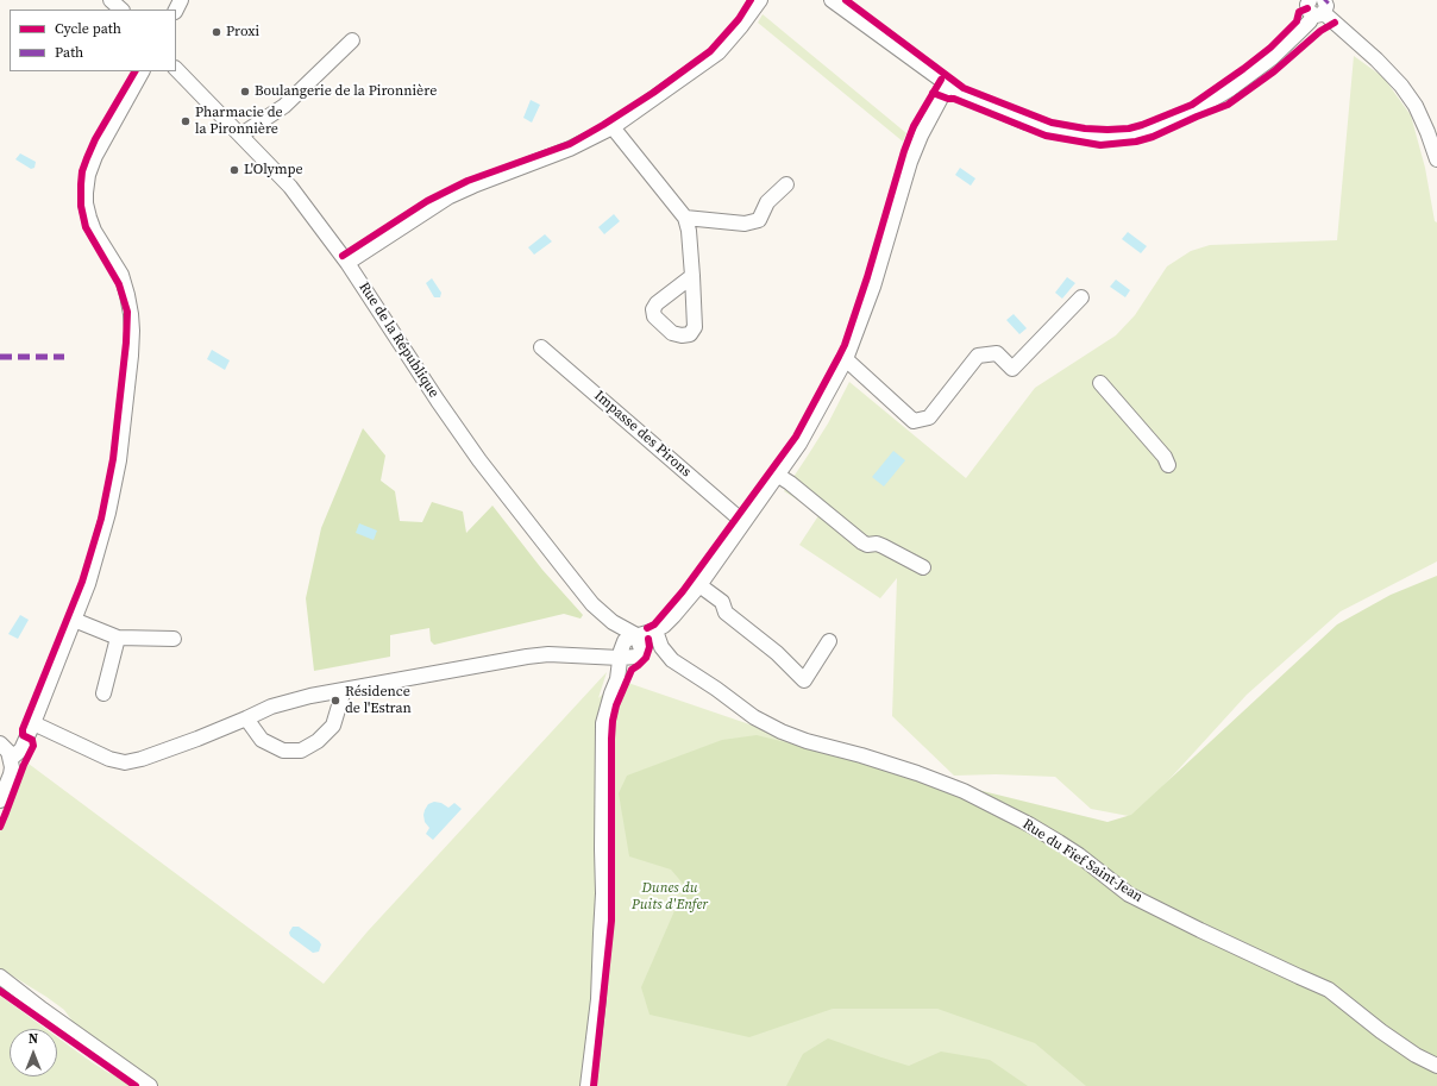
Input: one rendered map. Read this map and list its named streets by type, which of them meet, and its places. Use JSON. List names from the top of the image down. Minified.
{"streets":{"street":["Rue de la République","Impasse des Pirons","Rue du Fief Saint-Jean"]},"parks":["Dunes du Puits d'Enfer"],"places":["Proxi","Boulangerie de la Pironnière","Pharmacie de la Pironnière","L'Olympe","Résidence de l'Estran"],"legend":["Cycle path","Path"],"north":"top"}
